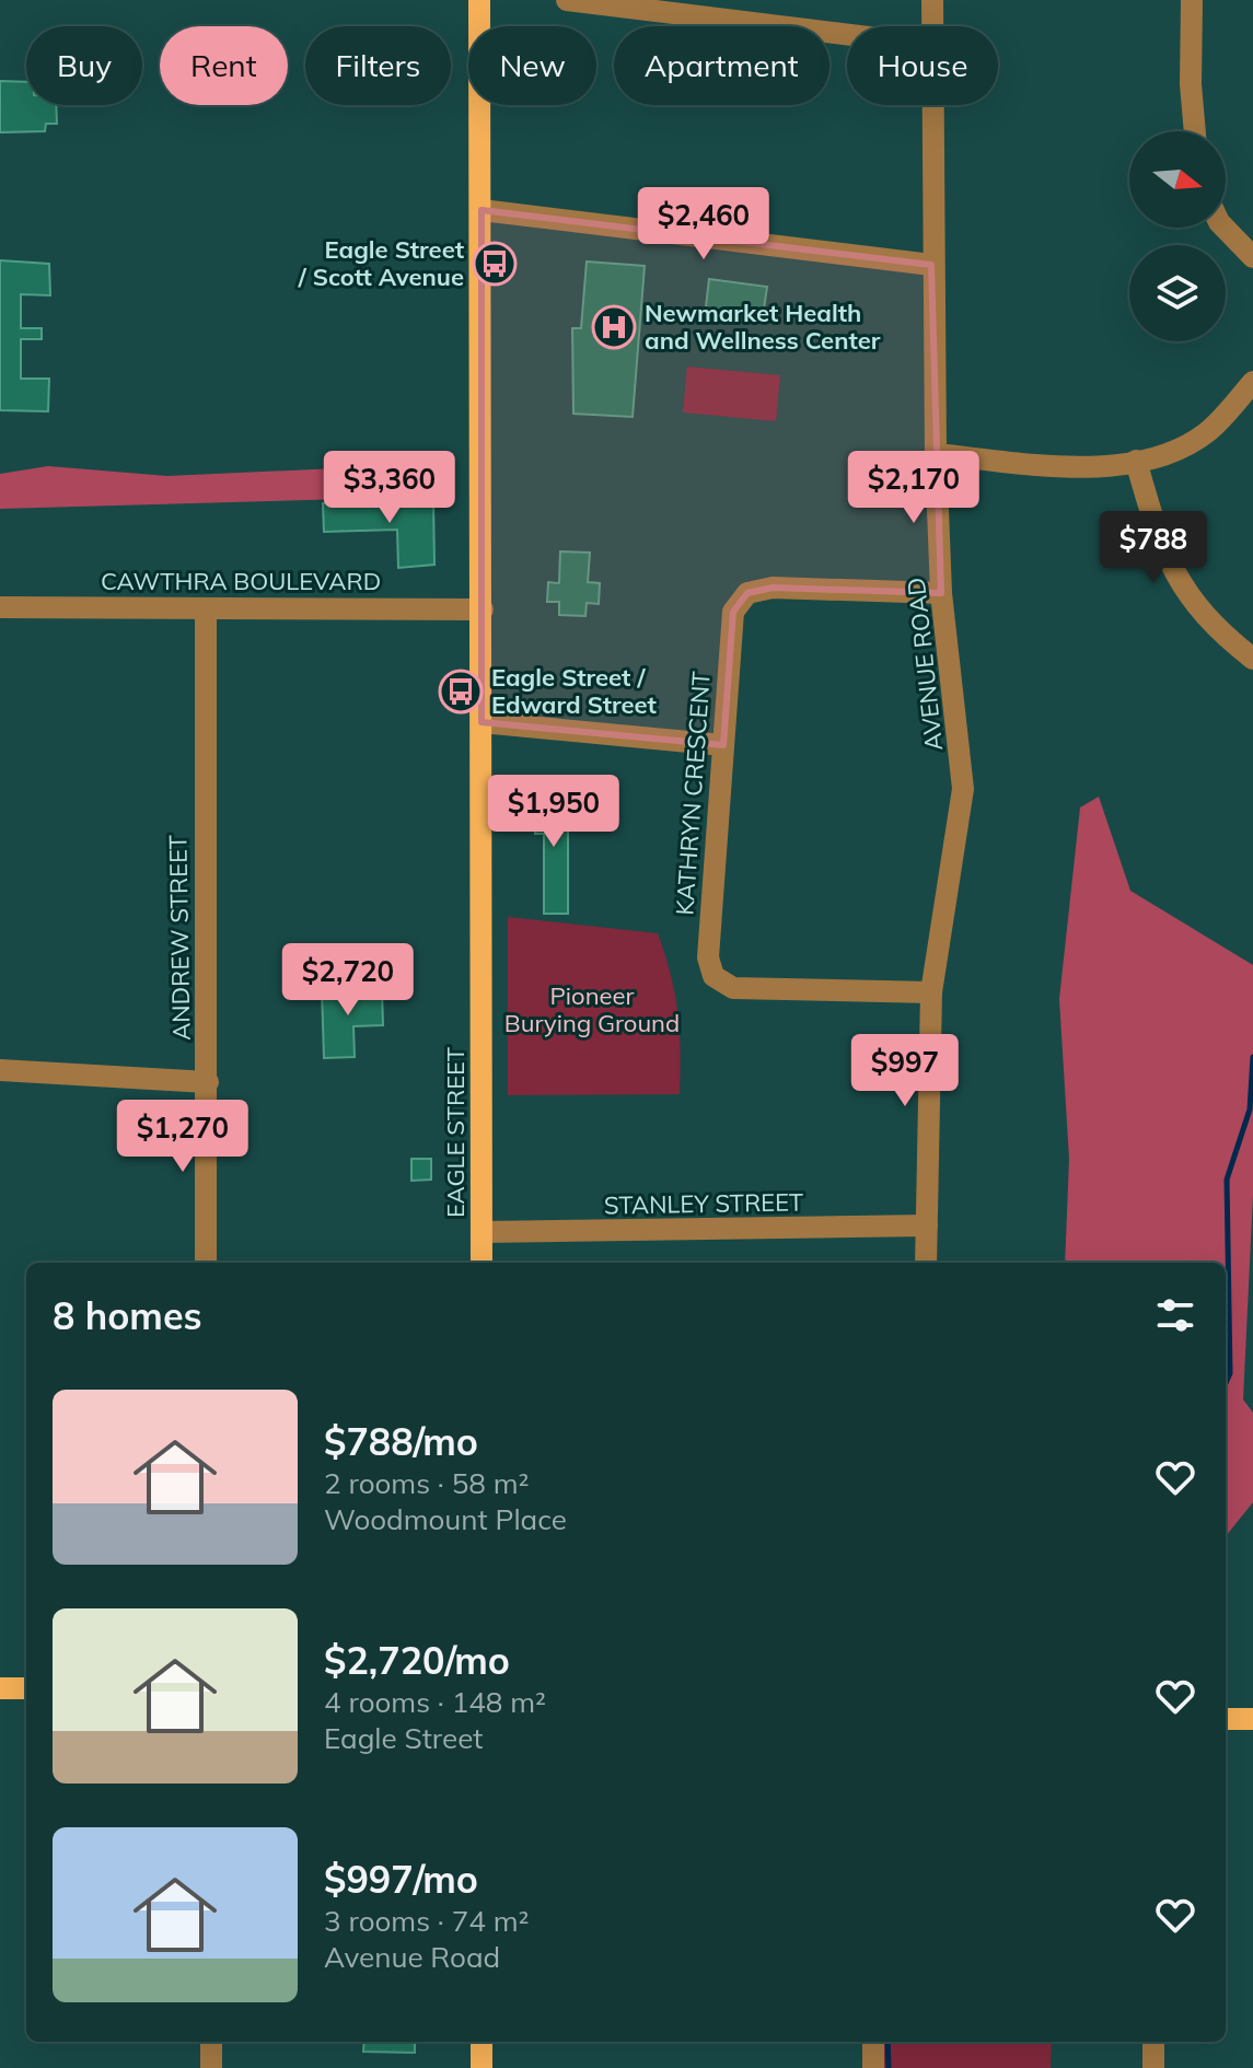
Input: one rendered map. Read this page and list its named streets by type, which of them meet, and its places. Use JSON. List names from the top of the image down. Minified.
{"streets":{"main road":["EAGLE STREET"],"street":["CAWTHRA BOULEVARD","AVENUE ROAD","KATHRYN CRESCENT","ANDREW STREET","STANLEY STREET"]},"crossings":[["CAWTHRA BOULEVARD","ANDREW STREET"],["CAWTHRA BOULEVARD","EAGLE STREET"],["AVENUE ROAD","KATHRYN CRESCENT"],["AVENUE ROAD","STANLEY STREET"],["EAGLE STREET","STANLEY STREET"]],"parks":["Pioneer Burying Ground"],"places":{"bus stop":["Eagle Street / Scott Avenue","Eagle Street / Edward Street"],"hospital":["Newmarket Health and Wellness Center"]},"north":"right","page":{"chip":["Buy","Rent","Filters","New","Apartment","House"],"price":["$2,460","$3,360","$2,170","$788","$1,950","$2,720","$997","$1,270"],"heading":"8 homes","list":[{"name":"$788/mo","note":"2 rooms · 58 m² · Woodmount Place"},{"name":"$2,720/mo","note":"4 rooms · 148 m² · Eagle Street"},{"name":"$997/mo","note":"3 rooms · 74 m² · Avenue Road"}]}}
